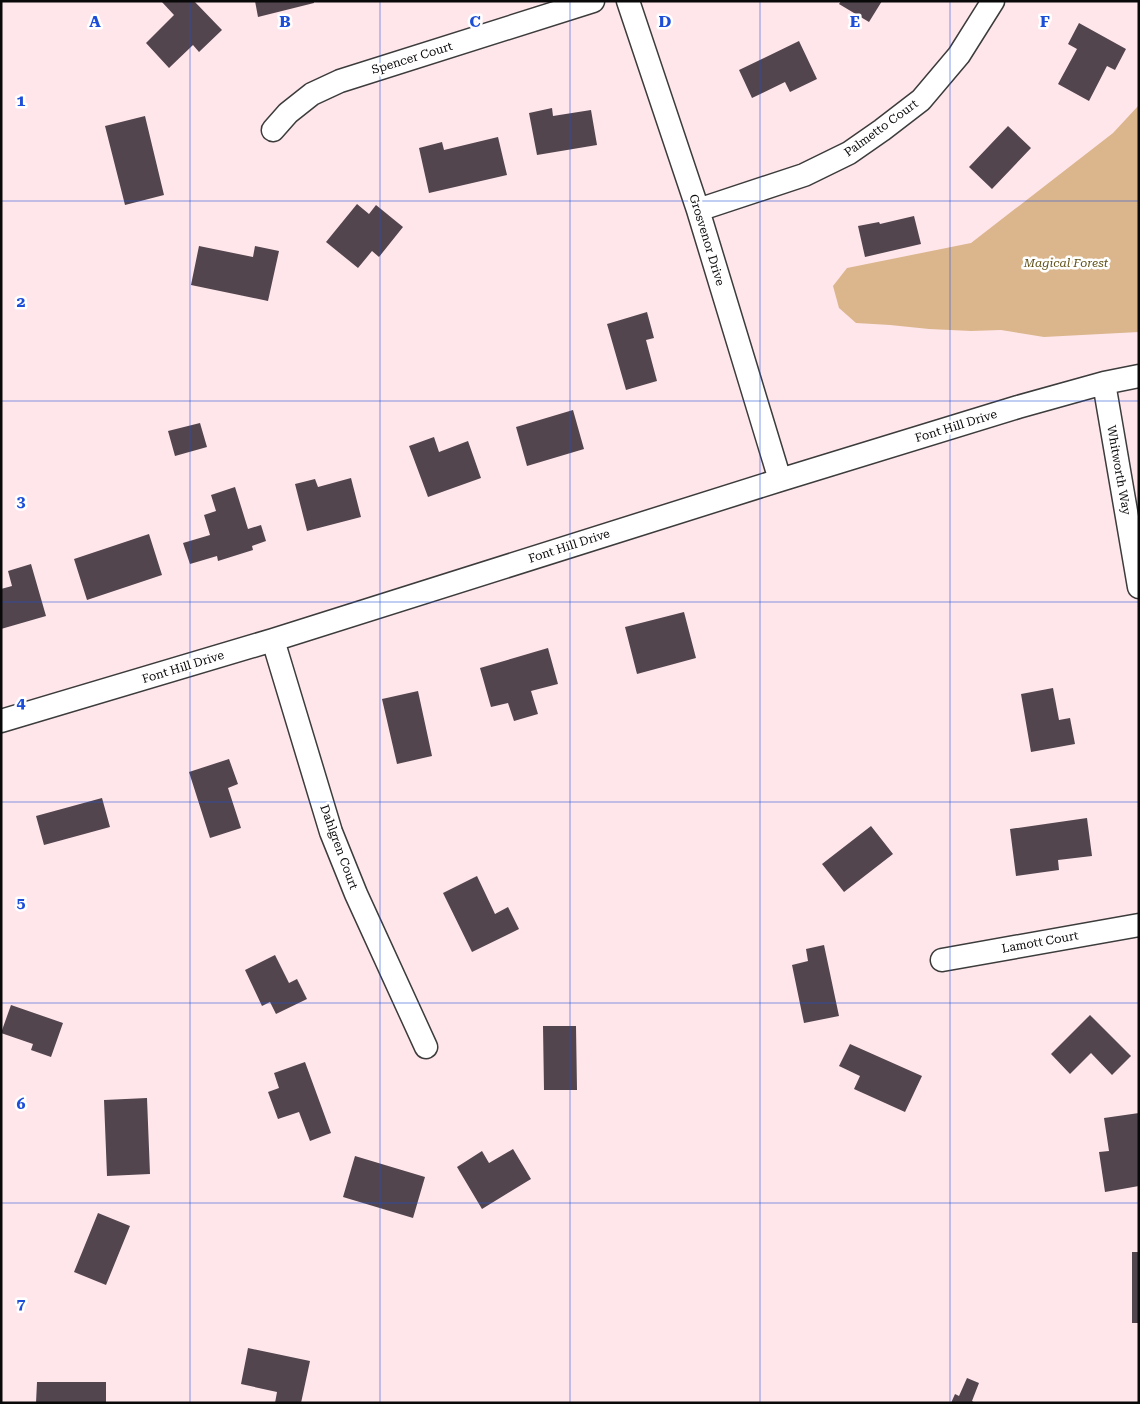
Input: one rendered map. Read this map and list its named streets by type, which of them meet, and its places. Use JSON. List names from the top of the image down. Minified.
{"streets":{"street":["Spencer Court","Palmetto Court","Grosvenor Drive","Font Hill Drive","Whitworth Way","Dahlgren Court","Lamott Court"]},"crossings":[["Palmetto Court","Grosvenor Drive"],["Grosvenor Drive","Font Hill Drive"],["Font Hill Drive","Whitworth Way"],["Font Hill Drive","Dahlgren Court"]],"parks":["Magical Forest"],"grid":{"columns":["A","B","C","D","E","F"],"rows":["1","2","3","4","5","6","7"]}}
